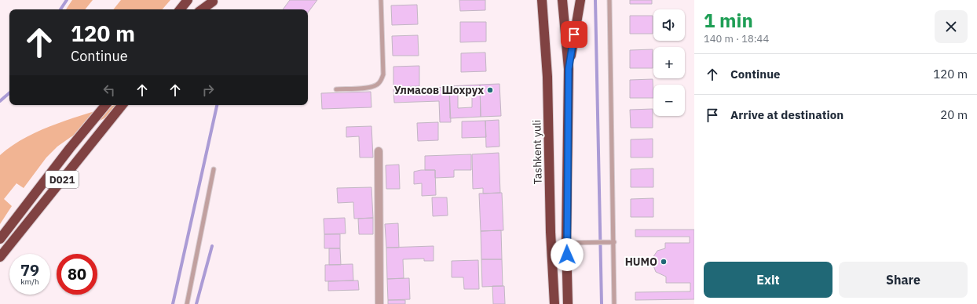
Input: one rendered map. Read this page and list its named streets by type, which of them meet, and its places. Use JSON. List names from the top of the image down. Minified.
{"streets":{"highway":["Tashkent yuli","D021"]},"places":["Улмасов Шохрух","HUMO"],"page":{"heading":["1 min","140 m · 18:44"],"map_buttons":["+","−"],"turn":["120 m","Continue"],"list":[{"name":"Continue","value":"120 m"},{"name":"Arrive at destination","value":"20 m"}],"speed":"79 km/h","limit":"80","buttons":["Exit","Share"]}}
